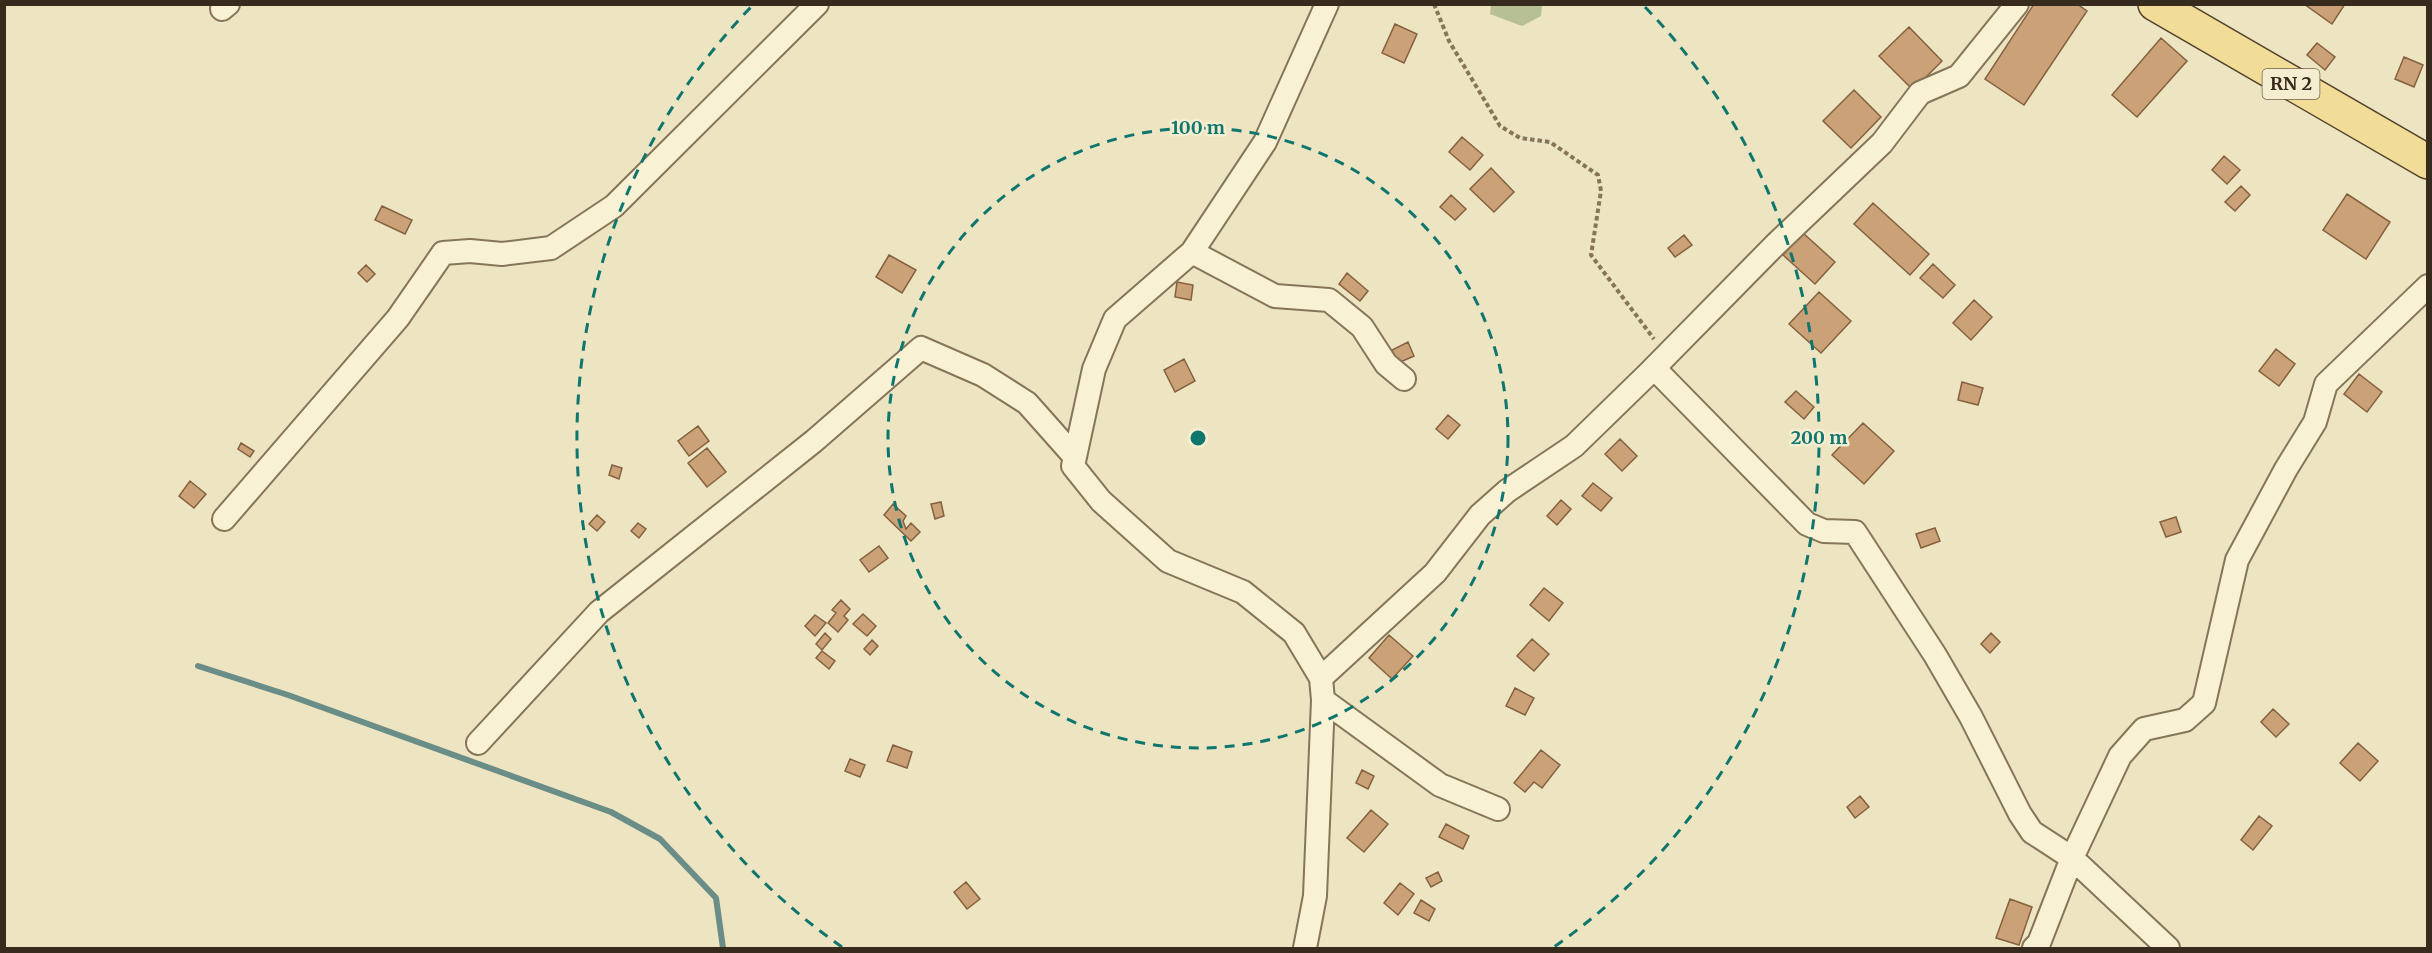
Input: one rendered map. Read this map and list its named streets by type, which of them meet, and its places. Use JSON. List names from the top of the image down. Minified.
{"streets":{"main road":["RN 2"]},"rings":["100 m","200 m"]}
